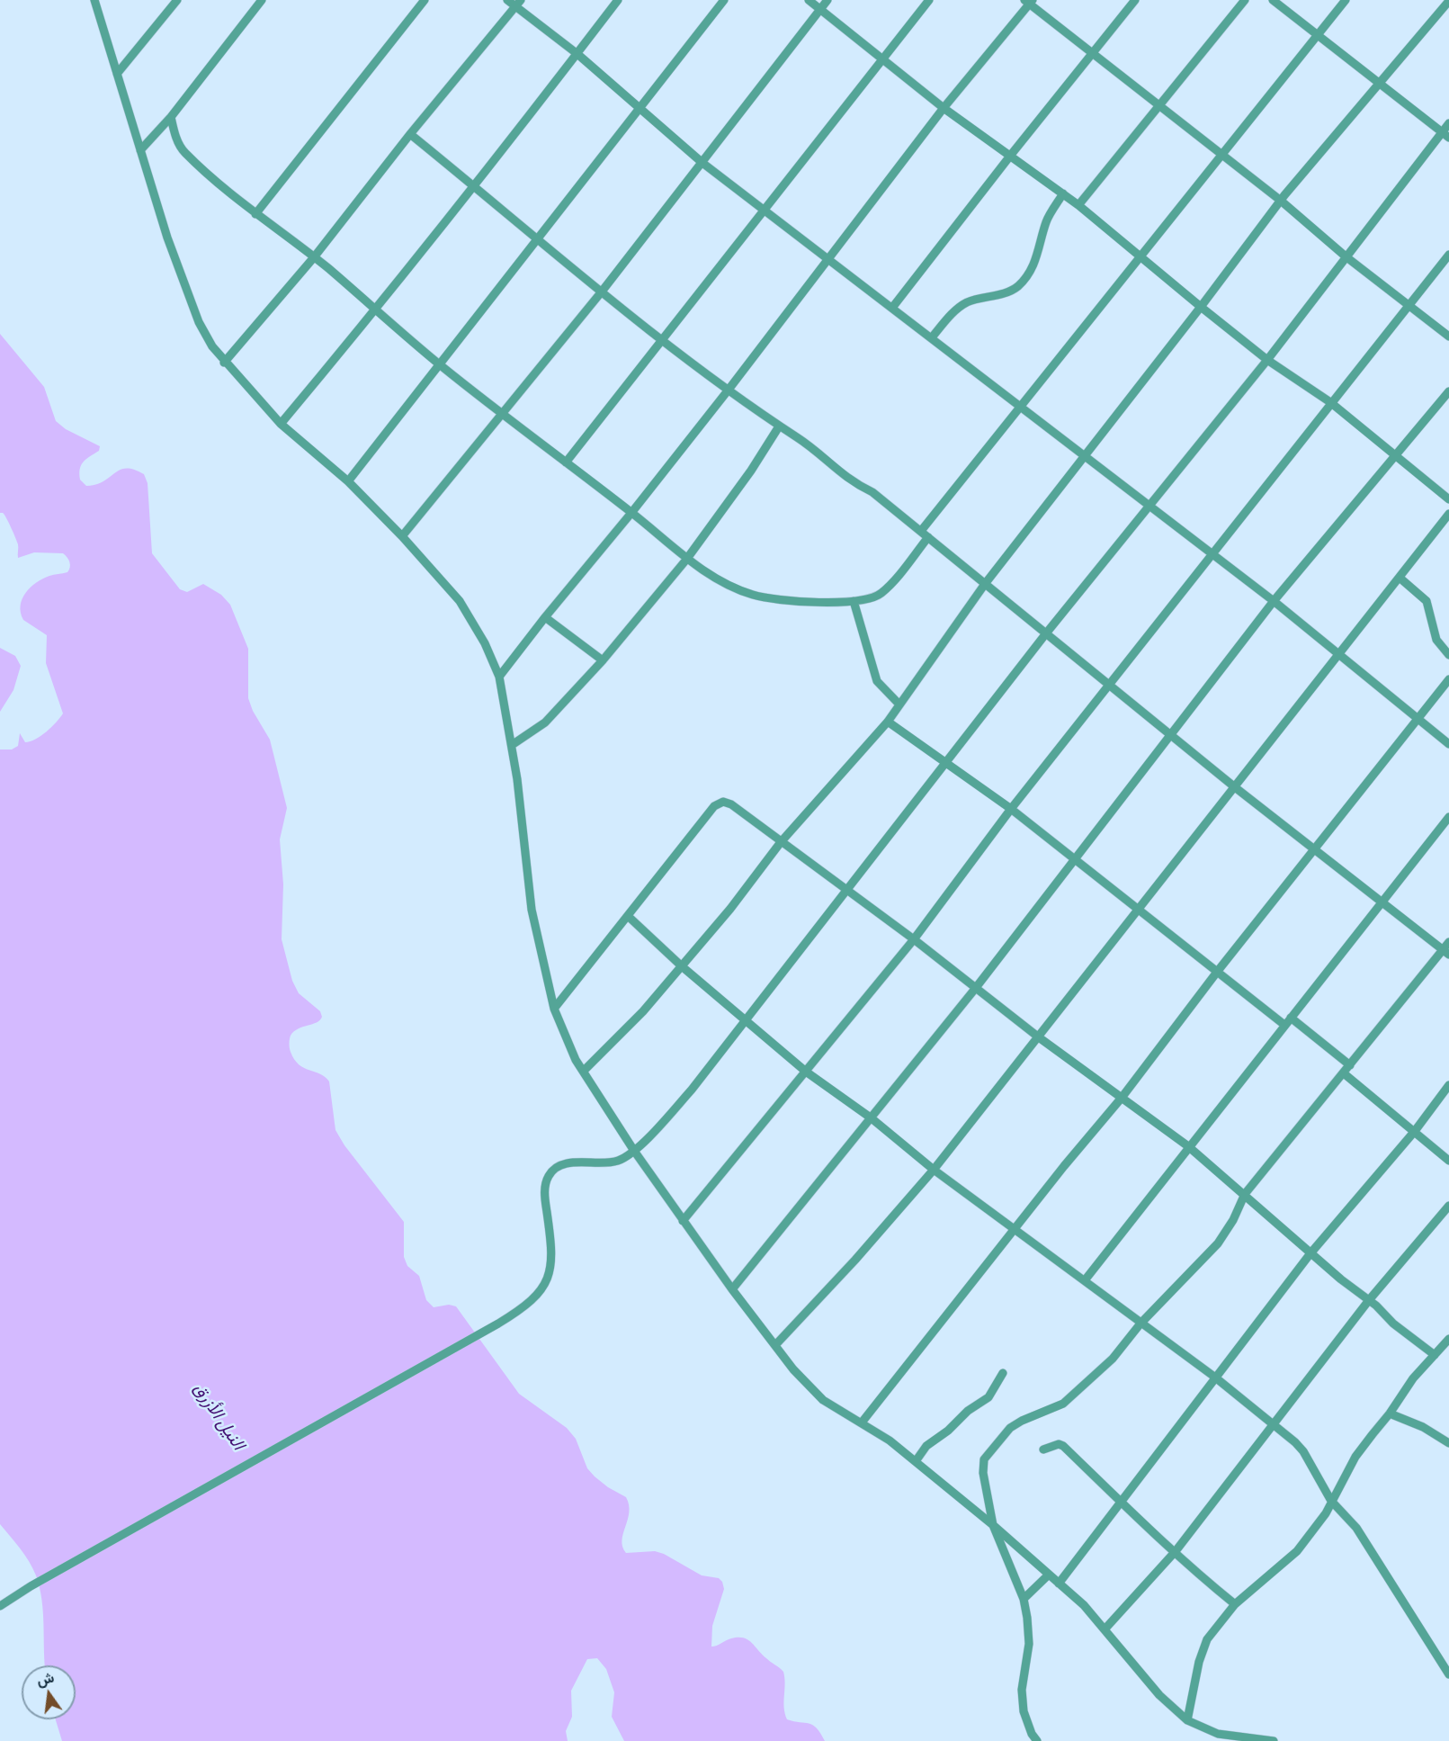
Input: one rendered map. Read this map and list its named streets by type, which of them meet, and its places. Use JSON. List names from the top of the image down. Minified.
{"water":["النيل الأزرق"],"north":"top"}
